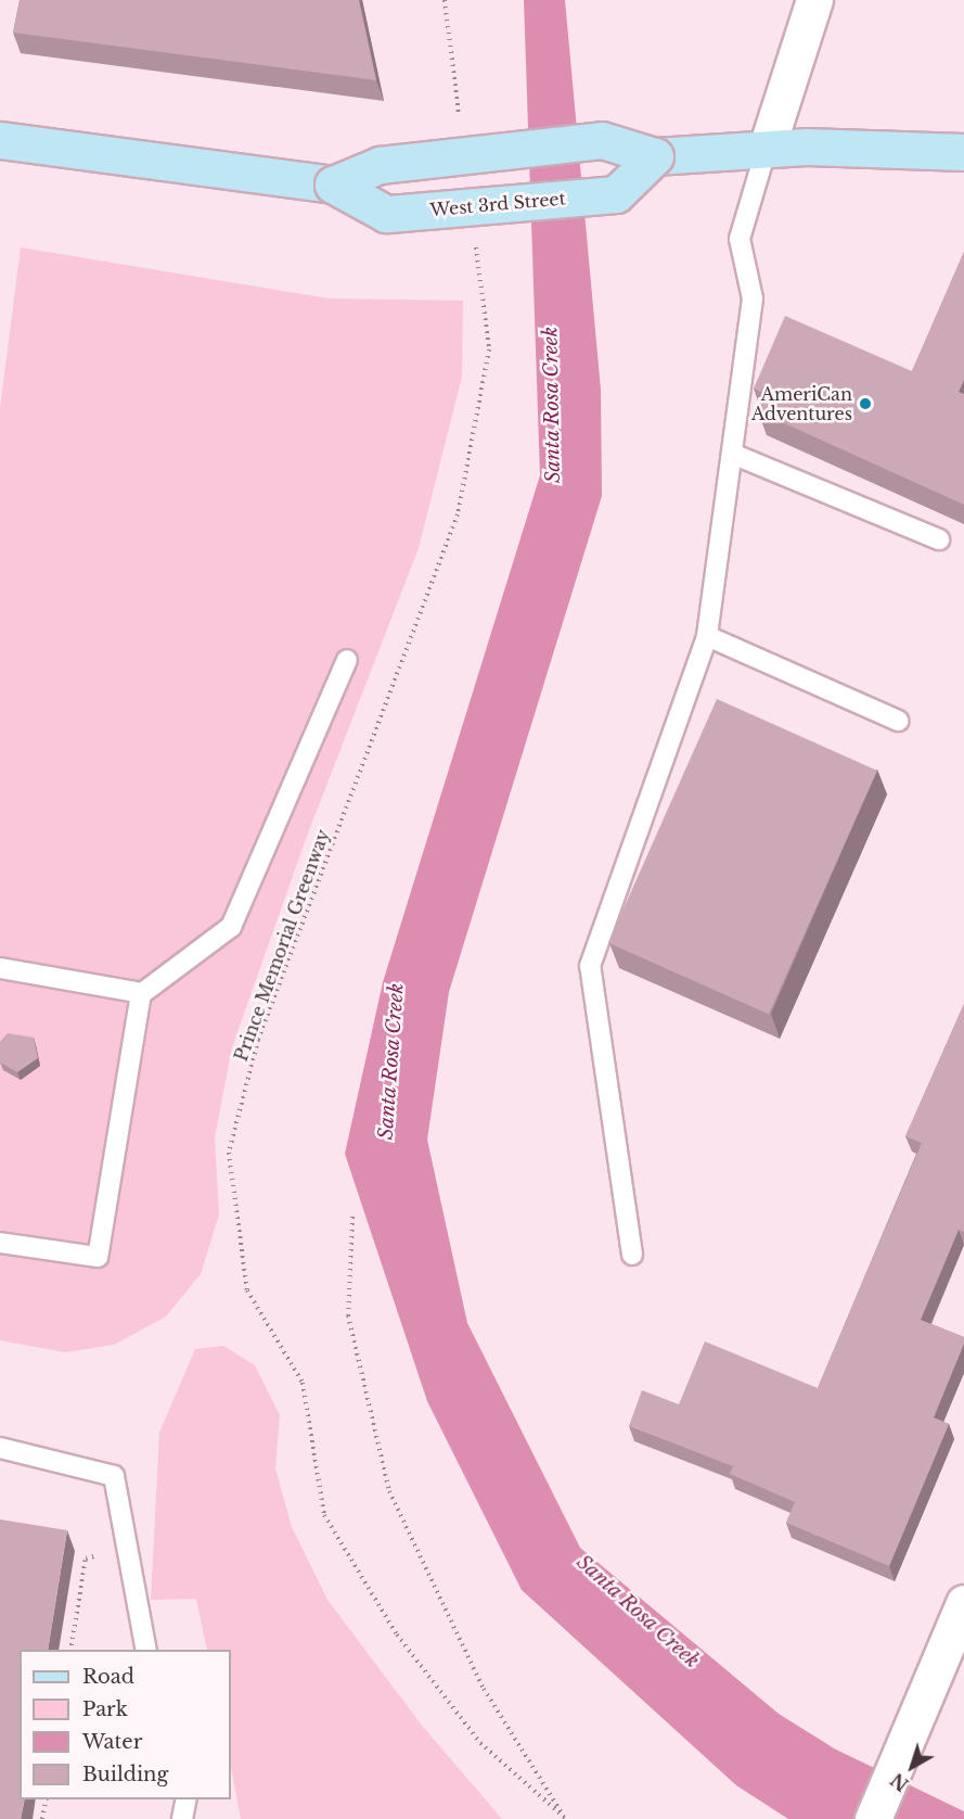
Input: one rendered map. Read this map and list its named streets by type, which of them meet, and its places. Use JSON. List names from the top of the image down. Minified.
{"streets":{"main road":["West 3rd Street"],"path":["Prince Memorial Greenway"]},"water":["Santa Rosa Creek"],"places":["AmeriCan Adventures"],"legend":["Road","Park","Water","Building"],"north":"bottom left"}
